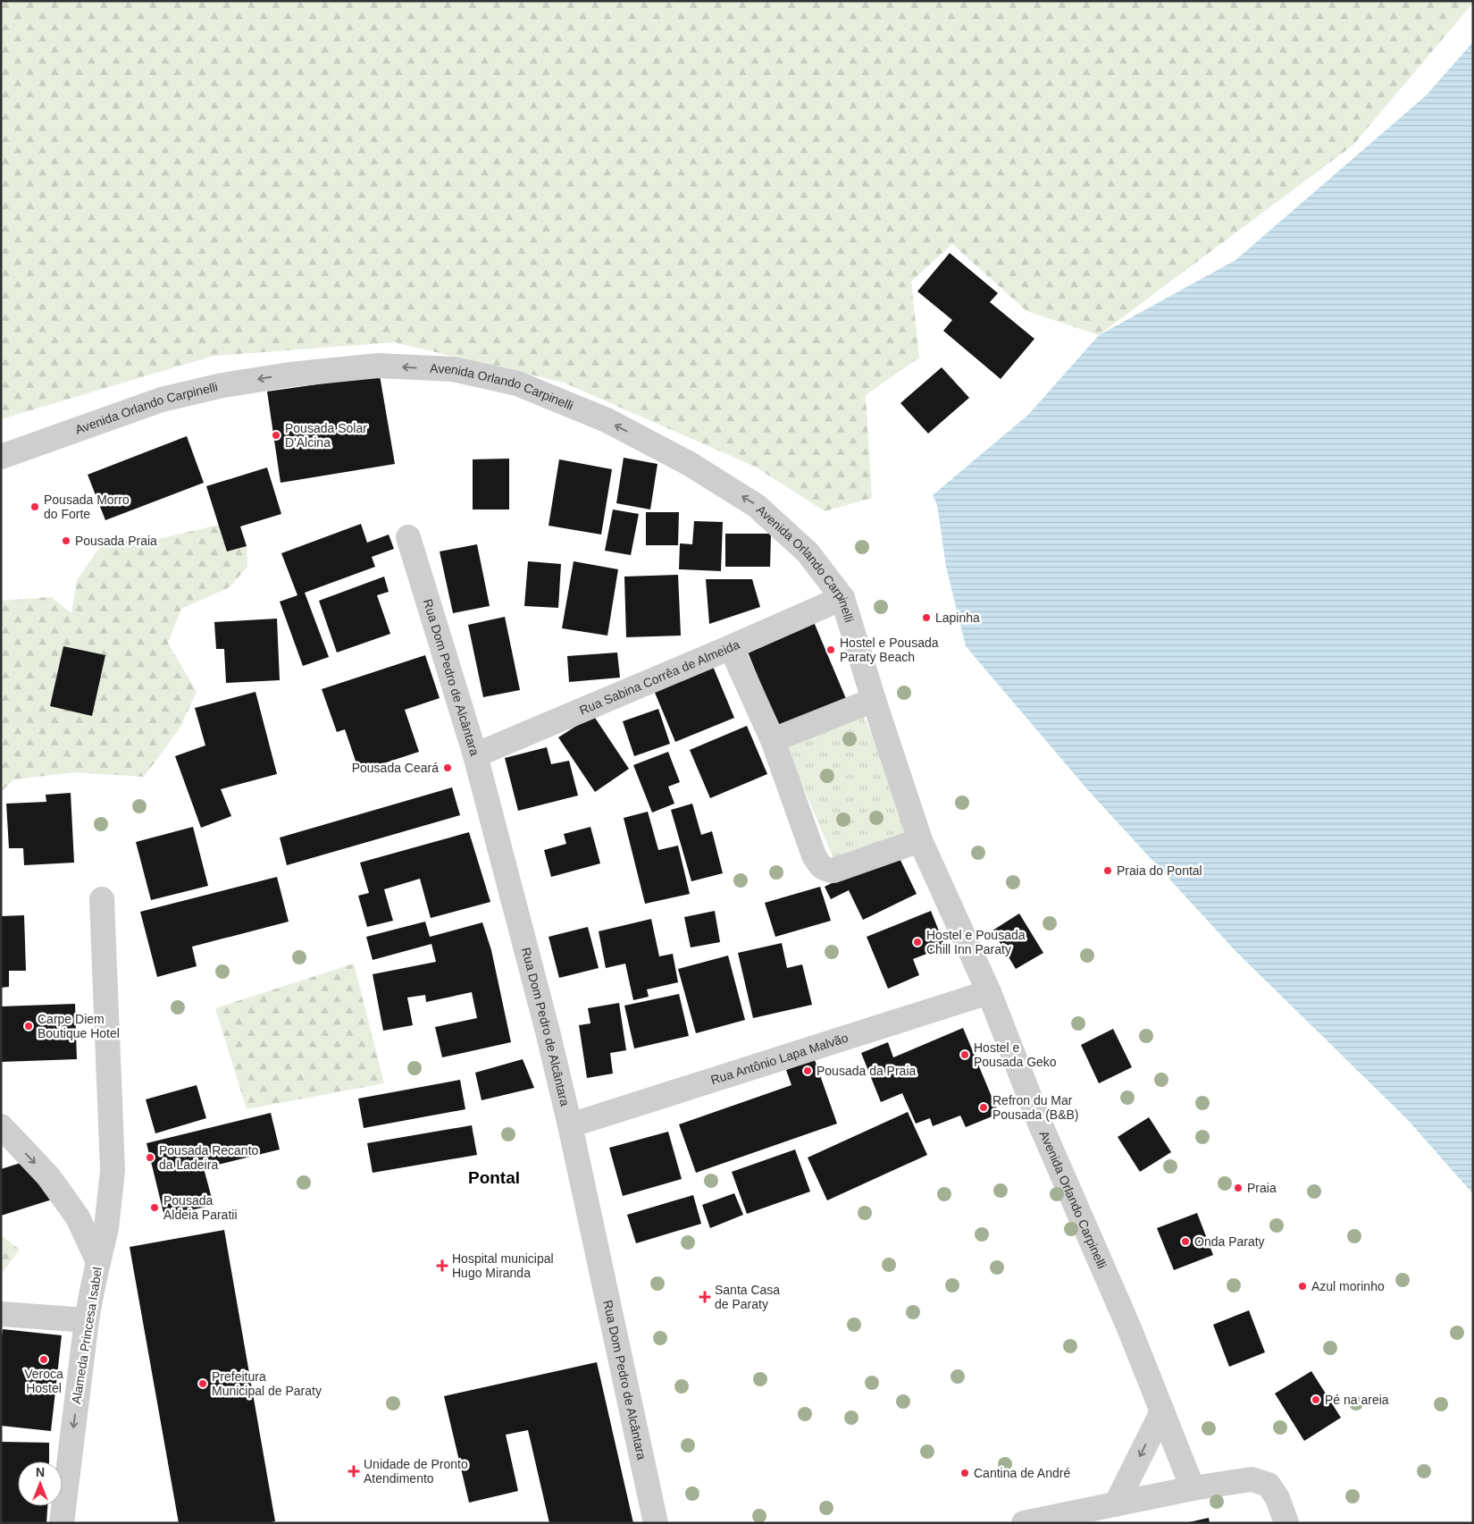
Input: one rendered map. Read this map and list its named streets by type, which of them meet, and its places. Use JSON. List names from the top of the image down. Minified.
{"streets":{"street":["Avenida Orlando Carpinelli","Rua Dom Pedro de Alcântara","Rua Sabina Corrêa de Almeida","Rua Antônio Lapa Malvão","Alameda Princesa Isabel"]},"crossings":[["Avenida Orlando Carpinelli","Rua Sabina Corrêa de Almeida"],["Avenida Orlando Carpinelli","Rua Antônio Lapa Malvão"],["Rua Dom Pedro de Alcântara","Rua Sabina Corrêa de Almeida"],["Rua Dom Pedro de Alcântara","Rua Antônio Lapa Malvão"]],"one_way":["Avenida Orlando Carpinelli"],"districts":["Pontal"],"places":{"other":["Pousada Solar D'Alcina","Pousada Morro do Forte","Pousada Praia","Lapinha","Hostel e Pousada Paraty Beach","Pousada Ceará","Praia do Pontal","Hostel e Pousada Chill Inn Paraty","Carpe Diem Boutique Hotel","Hostel e Pousada Geko","Pousada da Praia","Refron du Mar Pousada (B&B)","Pousada Recanto da Ladeira","Praia","Pousada Aldeia Paratii","Onda Paraty","Azul morinho","Veroca Hostel","Prefeitura Municipal de Paraty","Pé na areia","Cantina de André"],"health":["Hospital municipal Hugo Miranda","Santa Casa de Paraty","Unidade de Pronto Atendimento"]},"north":"top"}
